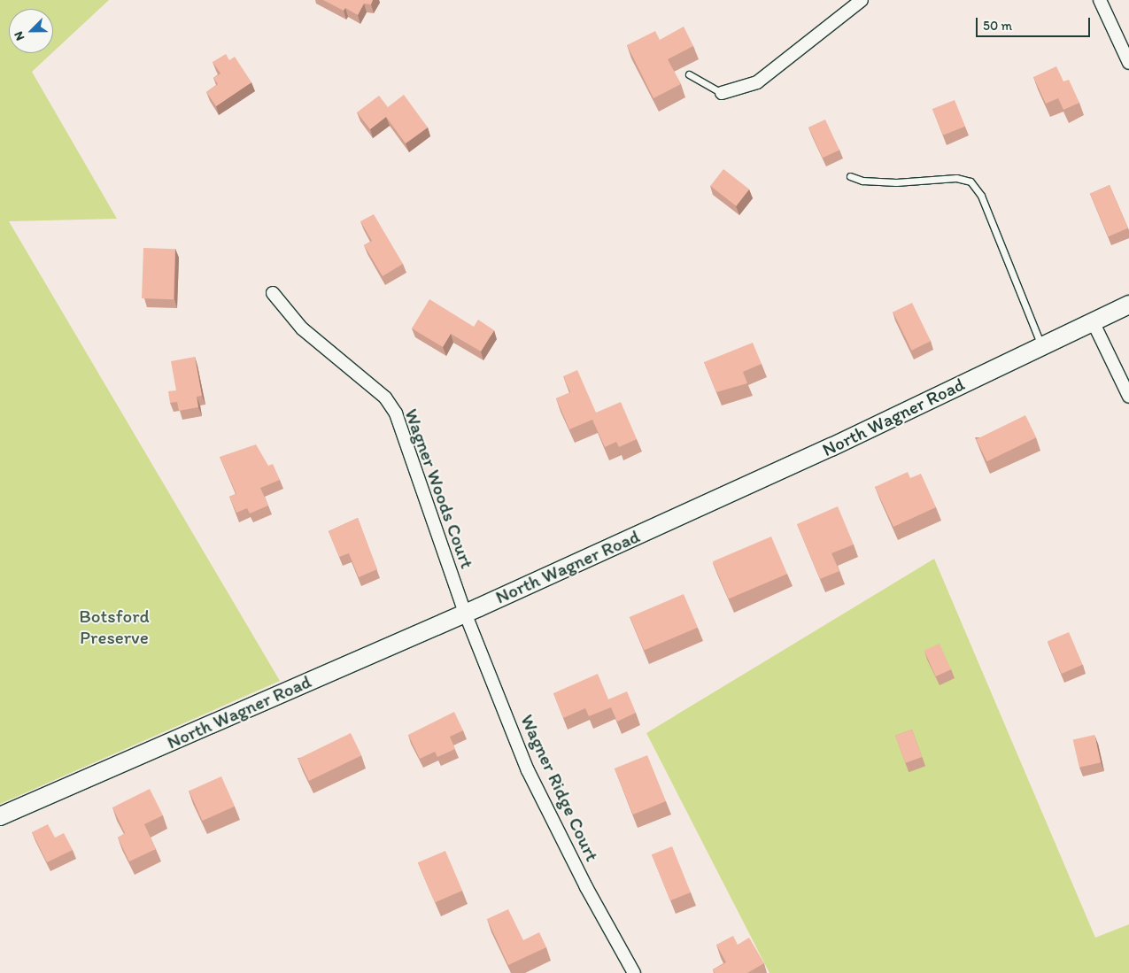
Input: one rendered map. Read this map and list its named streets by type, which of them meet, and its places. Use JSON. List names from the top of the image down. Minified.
{"streets":{"main road":["North Wagner Road"],"street":["Wagner Woods Court","Wagner Ridge Court"]},"crossings":[["North Wagner Road","Wagner Woods Court"],["North Wagner Road","Wagner Ridge Court"],["Wagner Woods Court","Wagner Ridge Court"]],"parks":["Botsford Preserve"],"scale_bar":"50 m","north":"bottom left"}
